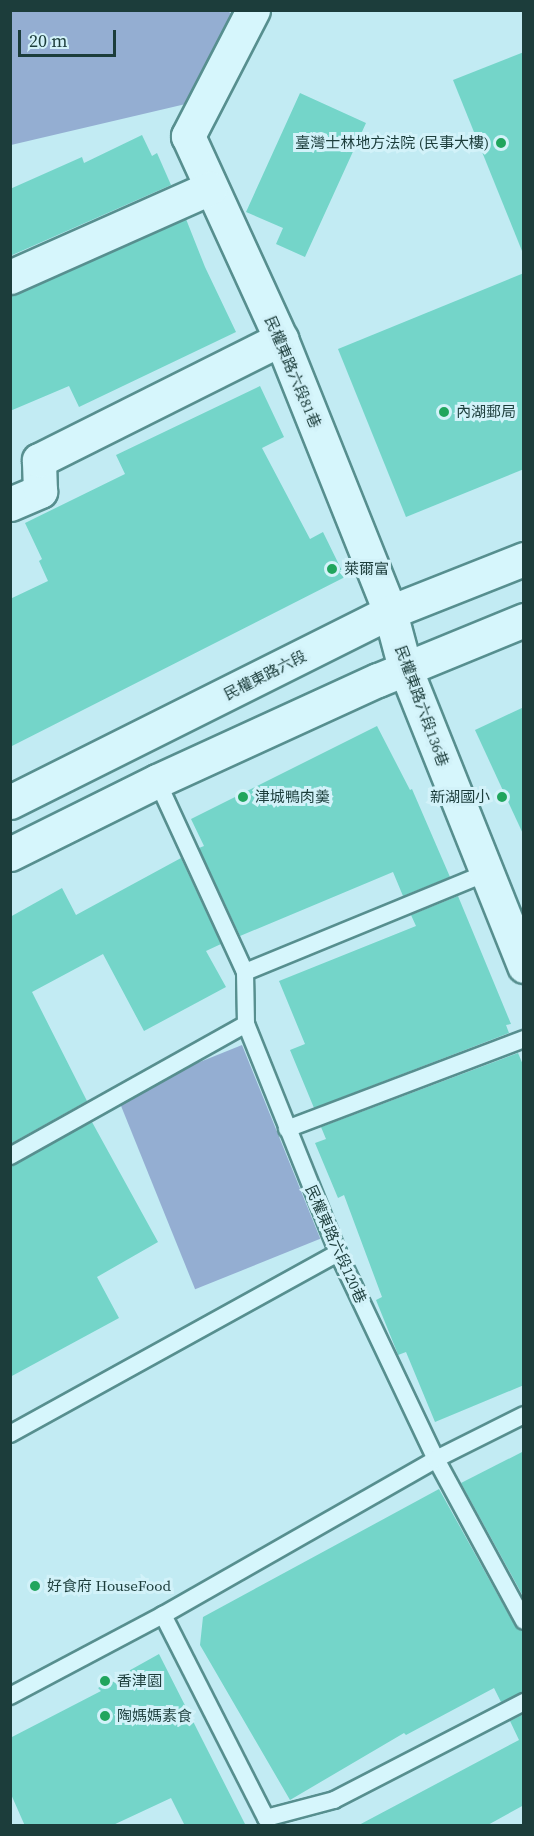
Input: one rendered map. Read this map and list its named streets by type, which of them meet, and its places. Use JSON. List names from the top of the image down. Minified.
{"streets":{"street":["民權東路六段81巷","民權東路六段","民權東路六段136巷"],"lane":["民權東路六段120巷"]},"crossings":[["民權東路六段81巷","民權東路六段"],["民權東路六段81巷","民權東路六段136巷"],["民權東路六段","民權東路六段136巷"]],"places":["臺灣士林地方法院 (民事大樓)","內湖郵局","萊爾富","津城鴨肉羮","新湖國小","好食府 HouseFood","香津園","陶媽媽素食"],"scale_bar":"20 m"}
